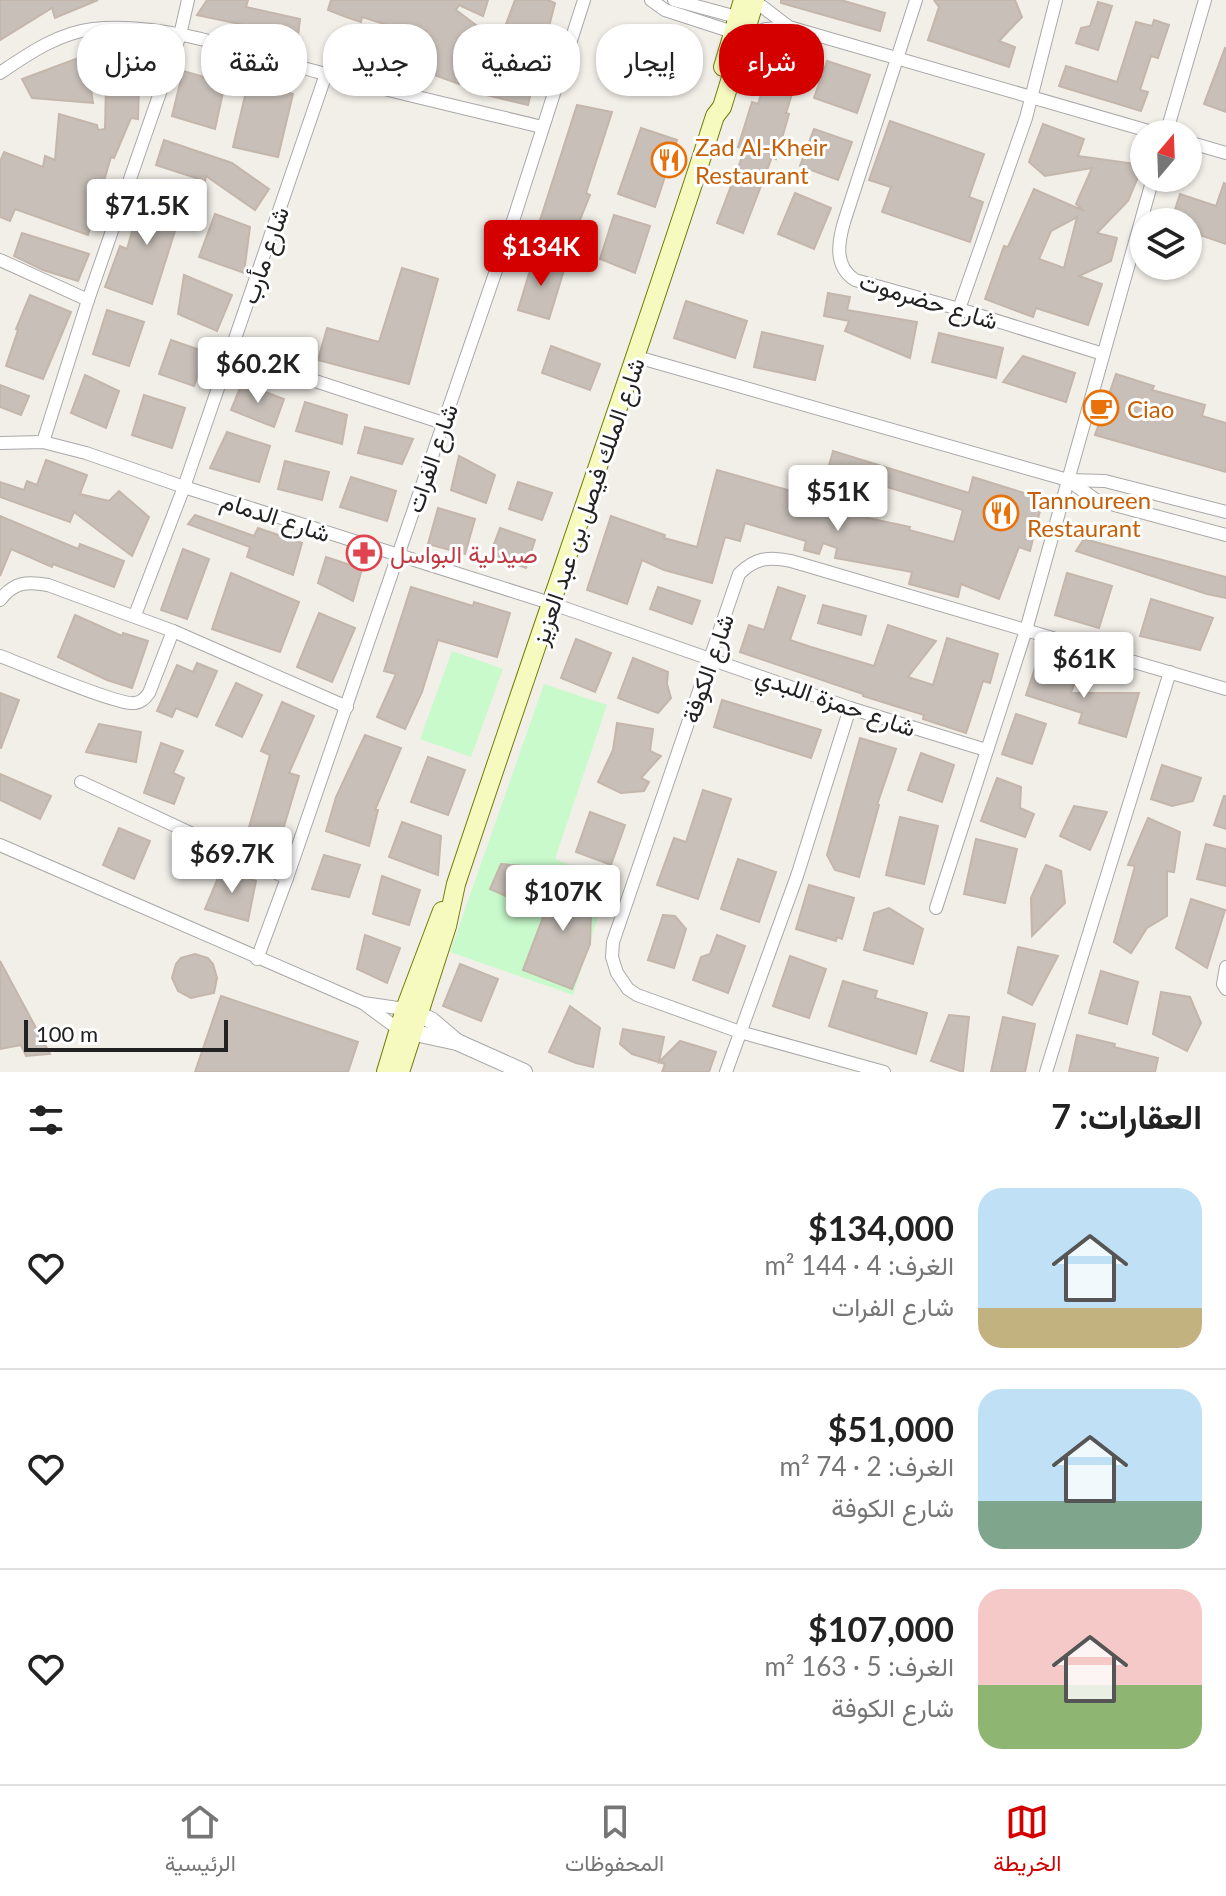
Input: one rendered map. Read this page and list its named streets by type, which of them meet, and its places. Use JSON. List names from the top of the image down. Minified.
{"streets":{"main road":["شارع الملك فيصل بن عبد العزيز"],"street":["شارع مأرب","شارع حضرموت","شارع الفرات","شارع الدمام","شارع الكوفة","شارع حمزة اللبدي"]},"crossings":[["شارع مأرب","شارع الدمام"],["شارع الفرات","شارع الدمام"],["شارع الملك فيصل بن عبد العزيز","شارع الدمام"],["شارع الملك فيصل بن عبد العزيز","شارع حمزة اللبدي"],["شارع الدمام","شارع حمزة اللبدي"],["شارع الكوفة","شارع حمزة اللبدي"]],"places":{"restaurant":["Zad Al-Kheir Restaurant","Tannoureen Restaurant"],"cafe":["Ciao"],"pharmacy":["صيدلية البواسل"]},"scale_bar":"100 m","north":"top","page":{"chip":["شراء","إيجار","تصفية","جديد","شقة","منزل"],"price":["$71.5K","$134K","$60.2K","$51K","$61K","$69.7K","$107K"],"scale":"100 m","heading":"العقارات: 7","list":[{"name":"$134,000","note":"الغرف: 4 · 144 m² · شارع الفرات"},{"name":"$51,000","note":"الغرف: 2 · 74 m² · شارع الكوفة"},{"name":"$107,000","note":"الغرف: 5 · 163 m² · شارع الكوفة"}],"tabs":["الخريطة","المحفوظات","الرئيسية"]}}
